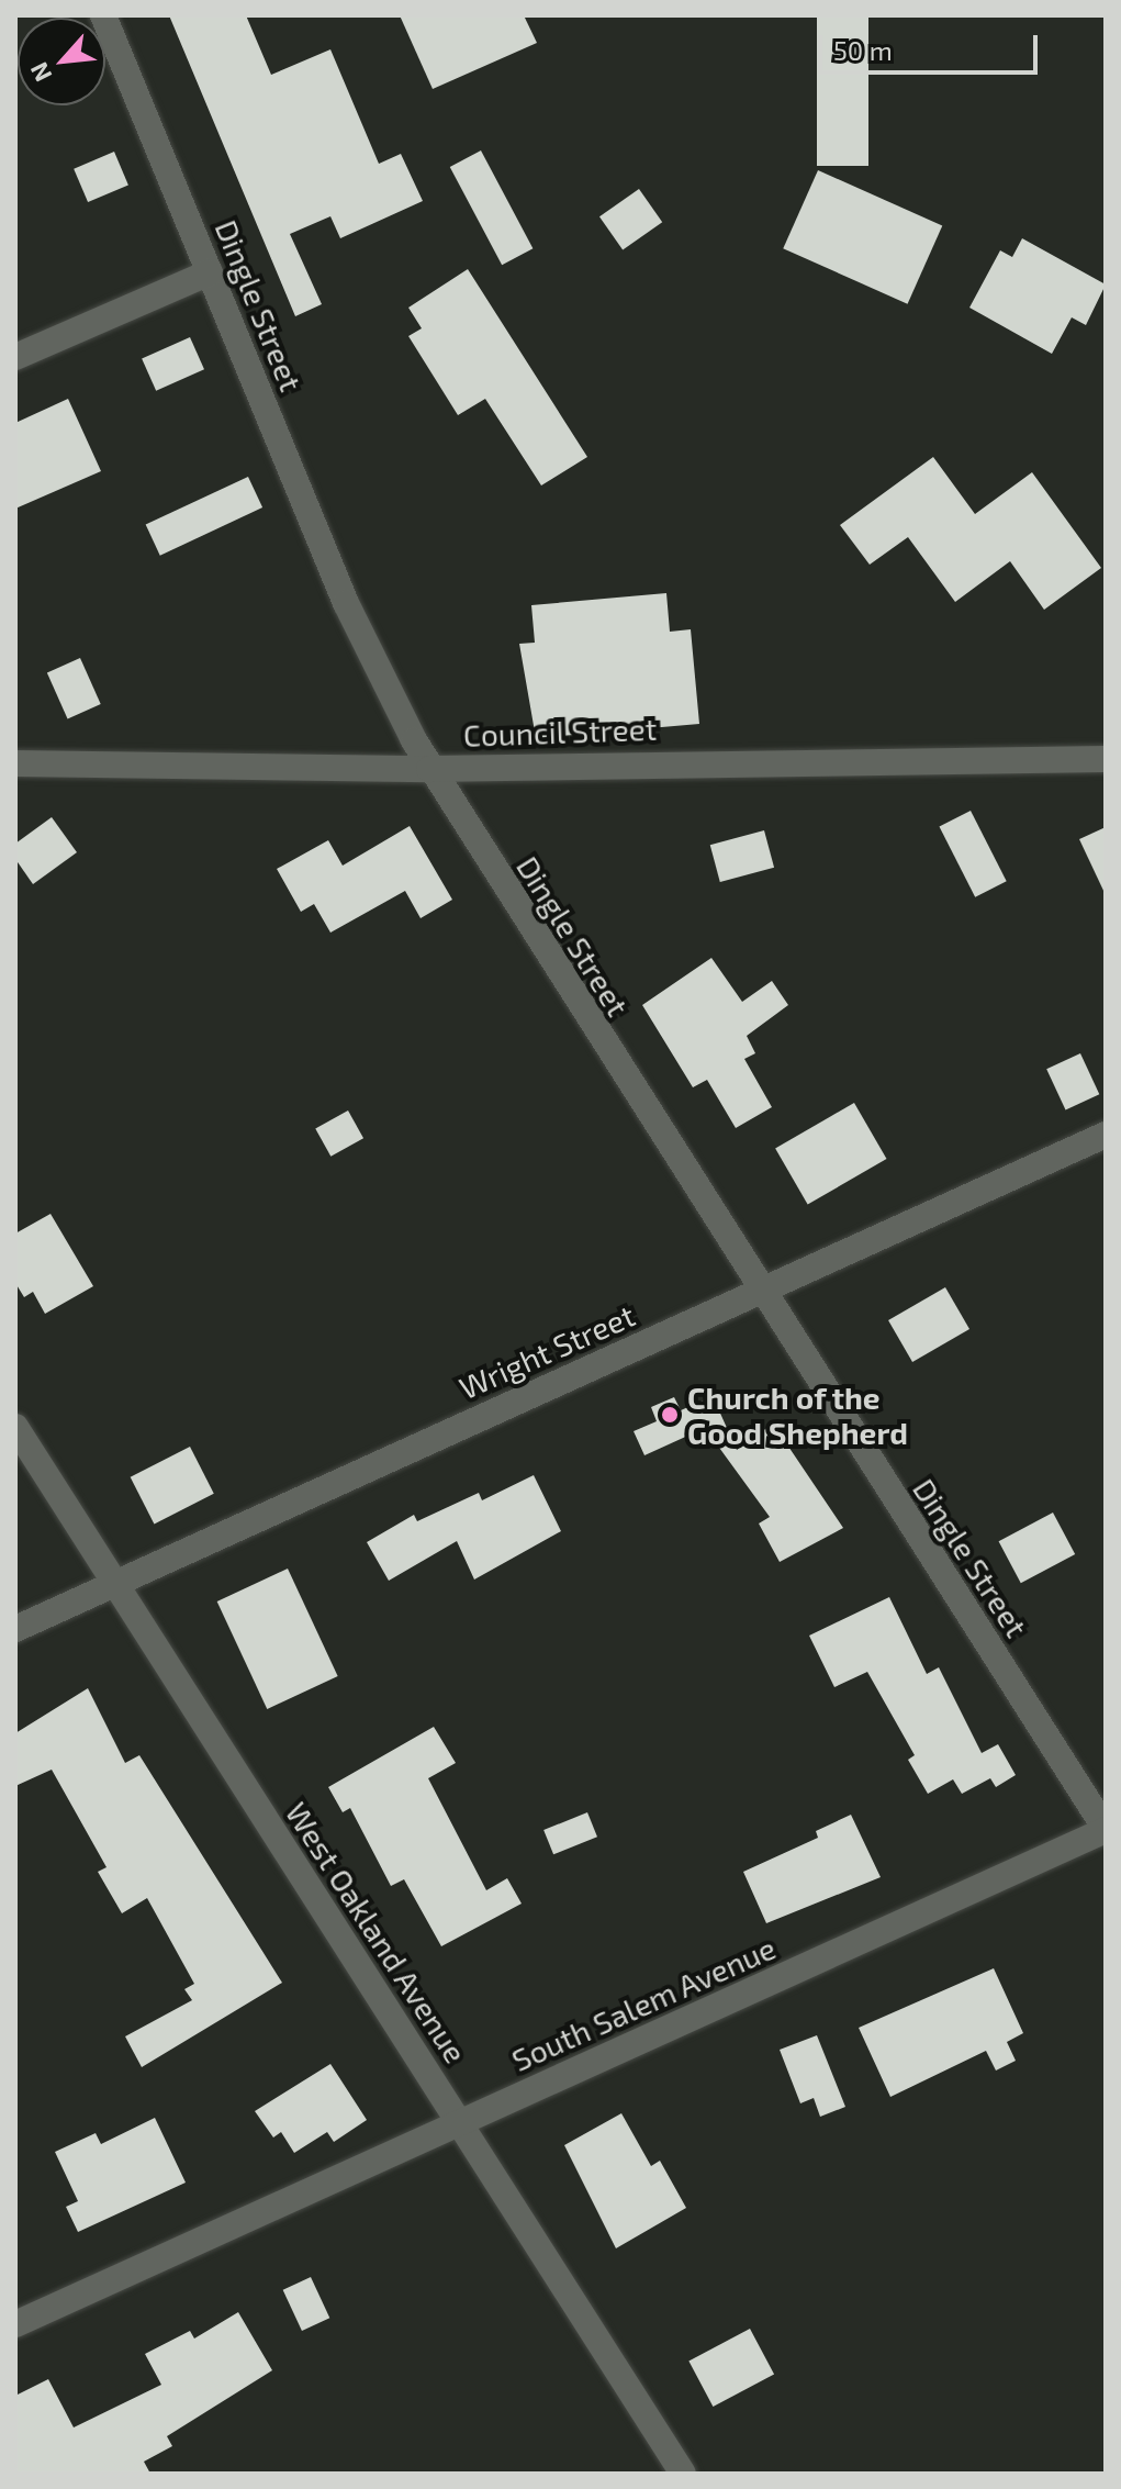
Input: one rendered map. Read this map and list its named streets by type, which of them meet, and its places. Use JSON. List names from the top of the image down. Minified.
{"streets":{"street":["Dingle Street","Council Street","Wright Street","West Oakland Avenue","South Salem Avenue"]},"crossings":[["Dingle Street","Council Street"],["Dingle Street","Wright Street"],["Dingle Street","South Salem Avenue"],["Wright Street","West Oakland Avenue"],["West Oakland Avenue","South Salem Avenue"]],"places":["Church of the Good Shepherd"],"scale_bar":"50 m","north":"bottom left"}
